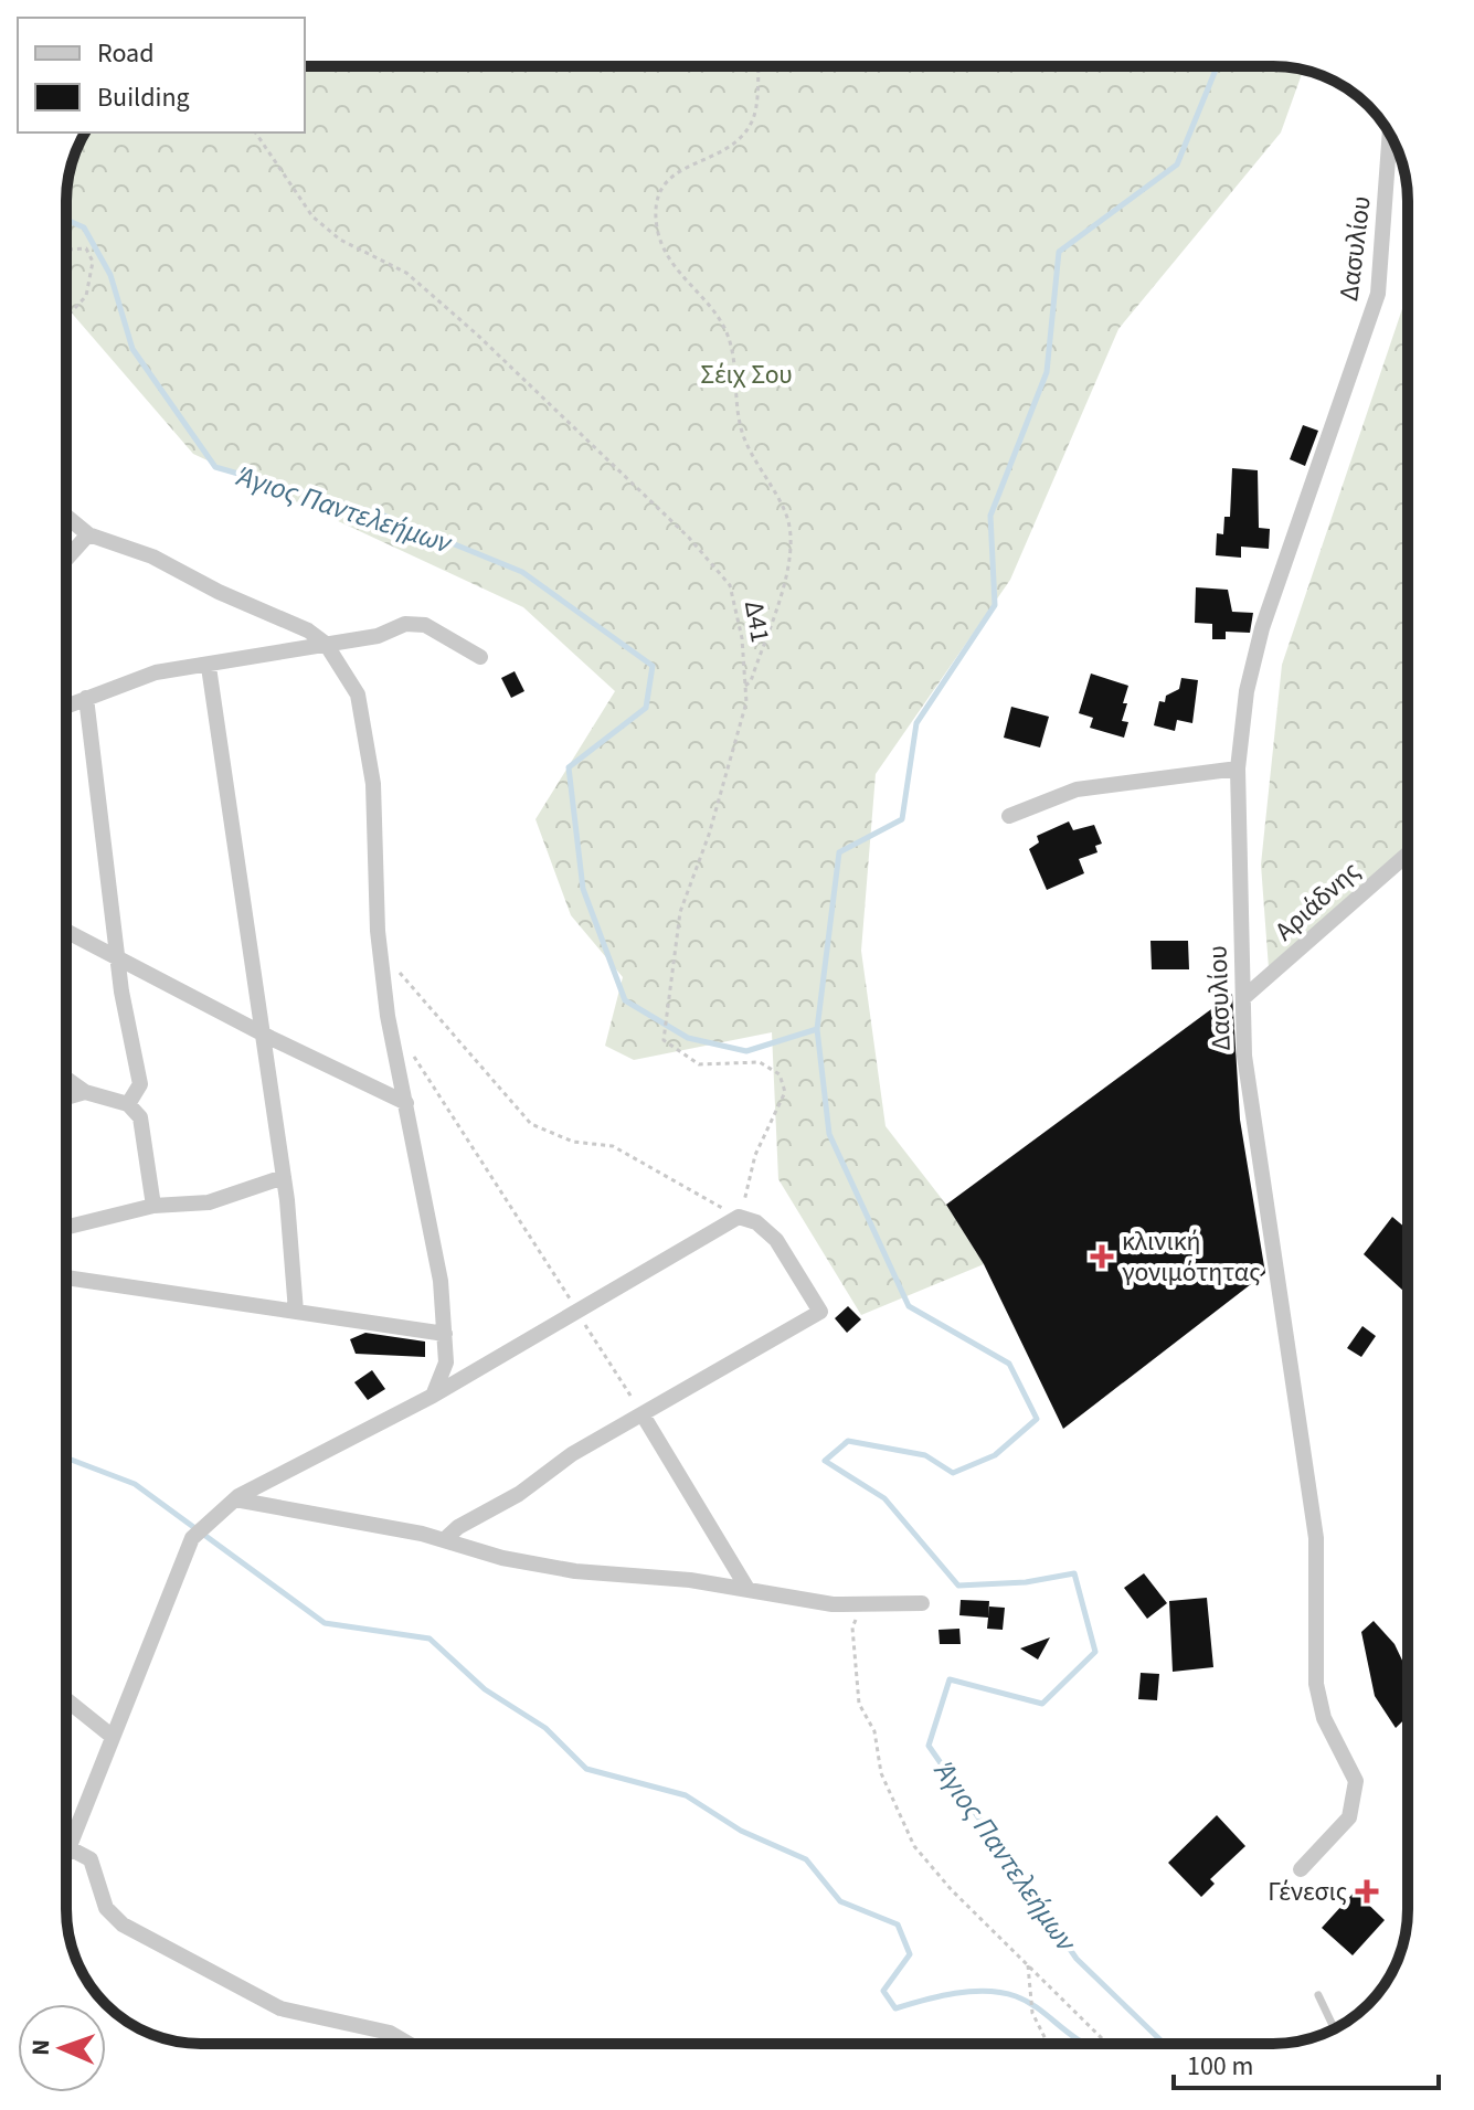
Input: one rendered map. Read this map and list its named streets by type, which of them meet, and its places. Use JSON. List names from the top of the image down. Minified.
{"streets":{"street":["Δασυλίου","Αριάδνης"],"path":["Δ41"]},"crossings":[["Δασυλίου","Αριάδνης"]],"water":["Άγιος Παντελεήμων"],"parks":["Σέιχ Σου"],"places":{"health":["κλινική γονιμότητας","Γένεσις"]},"legend":["Road","Building"],"scale_bar":"100 m","north":"left"}
